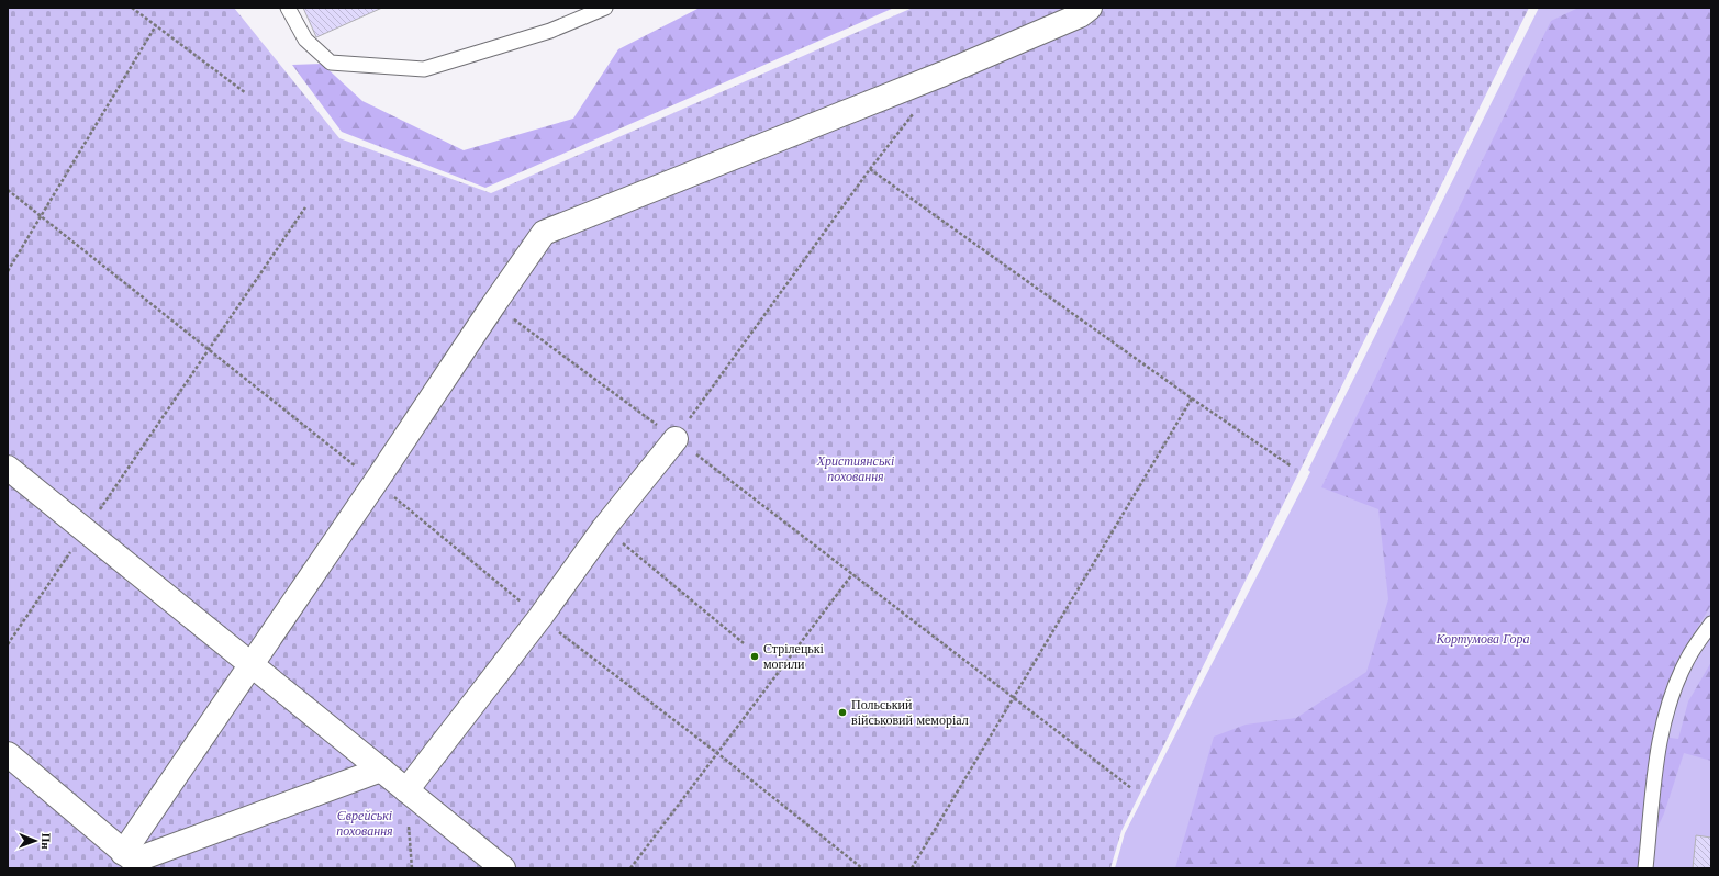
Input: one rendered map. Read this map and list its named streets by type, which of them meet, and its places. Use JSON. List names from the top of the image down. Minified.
{"parks":["Християнські поховання","Кортумова Гора","Єврейські поховання"],"places":["Стрілецькі могили","Польський військовий меморіал"],"north":"right"}
